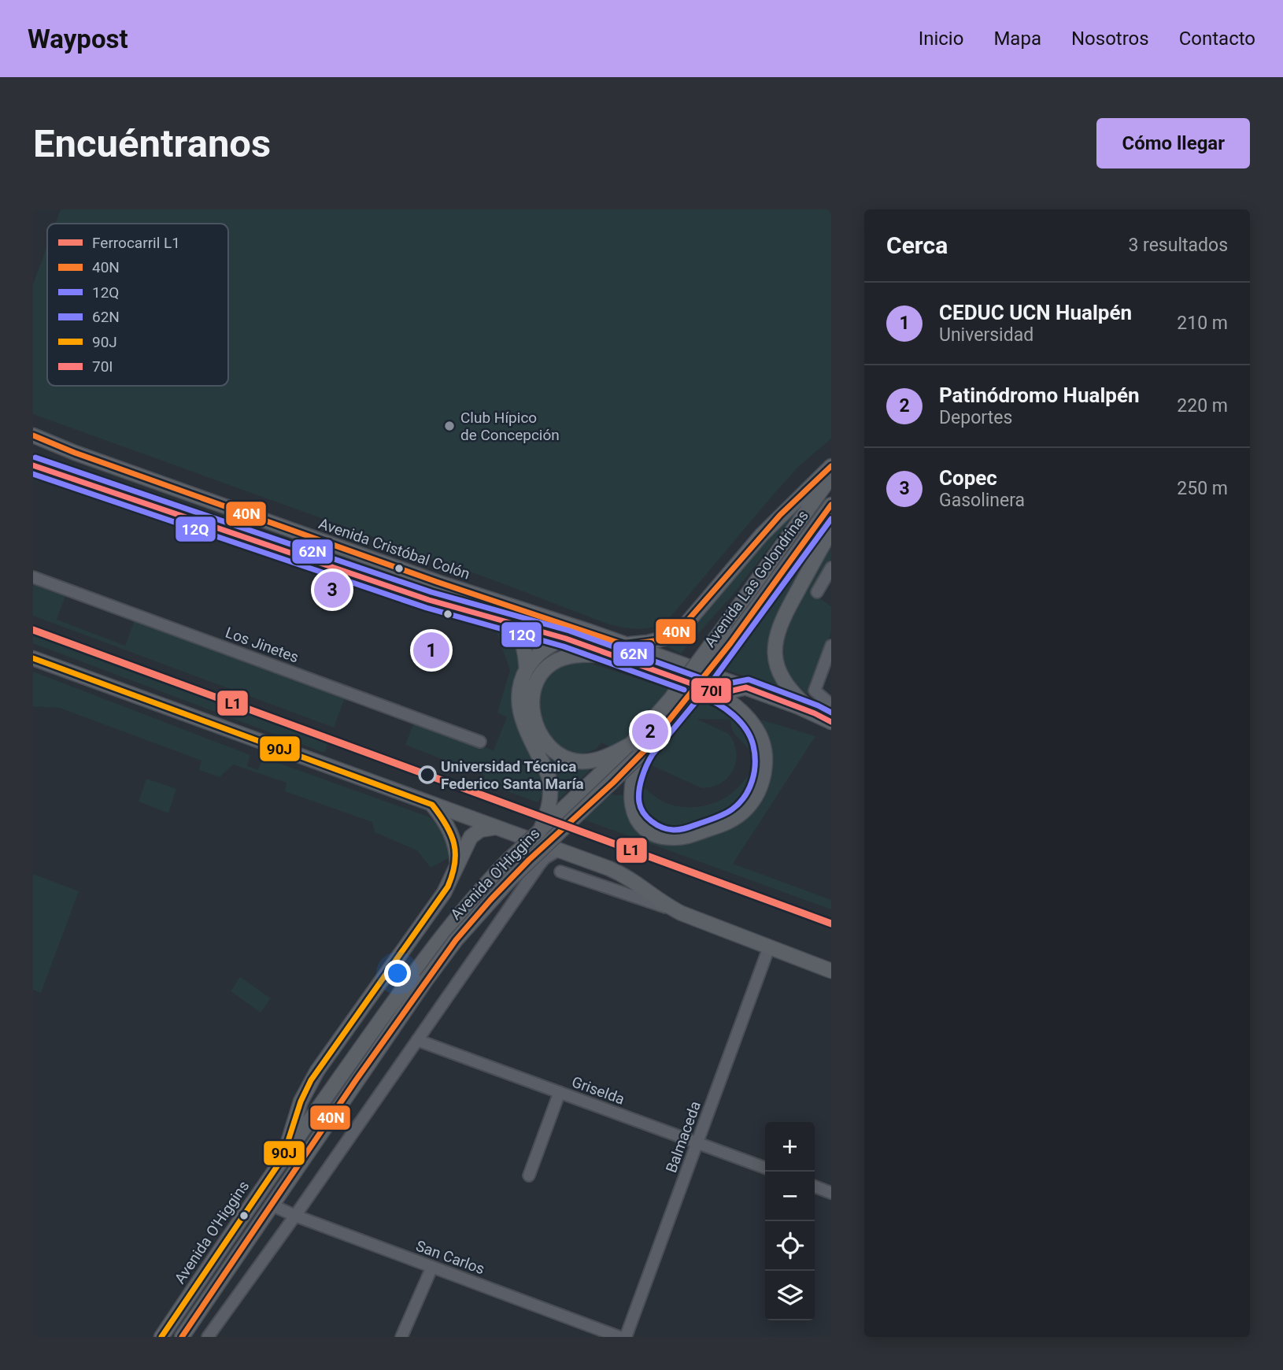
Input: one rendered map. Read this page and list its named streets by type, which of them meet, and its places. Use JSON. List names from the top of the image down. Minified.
{"streets":{"main road":["Avenida Cristóbal Colón","Avenida Las Golondrinas","Avenida O'Higgins"],"street":["Los Jinetes","Griselda","Balmaceda","San Carlos"]},"crossings":[["Avenida Las Golondrinas","Avenida O'Higgins"],["Avenida O'Higgins","Griselda"],["Avenida O'Higgins","San Carlos"],["Griselda","Balmaceda"]],"places":["Club Hípico de Concepción","Universidad Técnica Federico Santa María"],"lines":["transit line 40N","transit line 62N","transit line 70I","transit line 12Q","rail line L1","transit line 90J"],"legend":["Ferrocarril L1","40N","12Q","62N","90J","70I"],"page":{"header":"Waypost","nav":["Inicio","Mapa","Nosotros","Contacto"],"buttons":"Cómo llegar","title":"Encuéntranos","heading":["Cerca","3 resultados"],"list":[{"mark":"1","name":"CEDUC UCN Hualpén","note":"Universidad","value":"210 m"},{"mark":"2","name":"Patinódromo Hualpén","note":"Deportes","value":"220 m"},{"mark":"3","name":"Copec","note":"Gasolinera","value":"250 m"}],"pins":["3","1","2"],"map_buttons":["+","−"]}}
